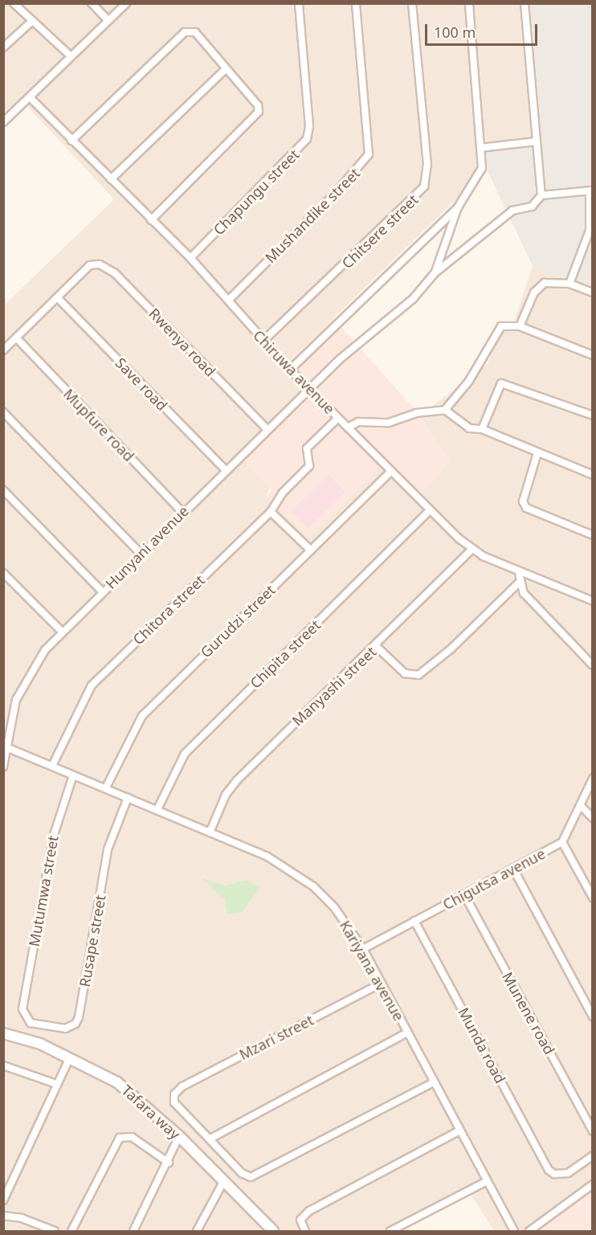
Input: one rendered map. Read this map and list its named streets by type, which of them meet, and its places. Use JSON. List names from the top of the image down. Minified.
{"streets":{"street":["Chapungu street","Mushandike street","Chitsere street","Rwenya road","Chiruwa avenue","Save road","Mupfure road","Hunyani avenue","Chitora street","Gurudzi street","Chipita street","Manyashi street","Chigutsa avenue","Mutumwa street","Rusape street","Kariyana avenue","Munene road","Mzari street","Munda road","Tafara way"]},"crossings":[["Chapungu street","Chiruwa avenue"],["Mushandike street","Chiruwa avenue"],["Chitsere street","Chiruwa avenue"],["Rwenya road","Save road"],["Rwenya road","Hunyani avenue"],["Chiruwa avenue","Hunyani avenue"],["Chiruwa avenue","Chitora street"],["Chiruwa avenue","Gurudzi street"],["Chiruwa avenue","Chipita street"],["Chiruwa avenue","Manyashi street"],["Save road","Hunyani avenue"],["Mupfure road","Hunyani avenue"],["Hunyani avenue","Kariyana avenue"],["Chitora street","Kariyana avenue"],["Gurudzi street","Kariyana avenue"],["Chipita street","Kariyana avenue"],["Manyashi street","Kariyana avenue"],["Chigutsa avenue","Kariyana avenue"],["Chigutsa avenue","Munene road"],["Chigutsa avenue","Munda road"],["Mutumwa street","Rusape street"],["Mutumwa street","Kariyana avenue"],["Rusape street","Kariyana avenue"],["Kariyana avenue","Mzari street"]],"scale_bar":"100 m"}
